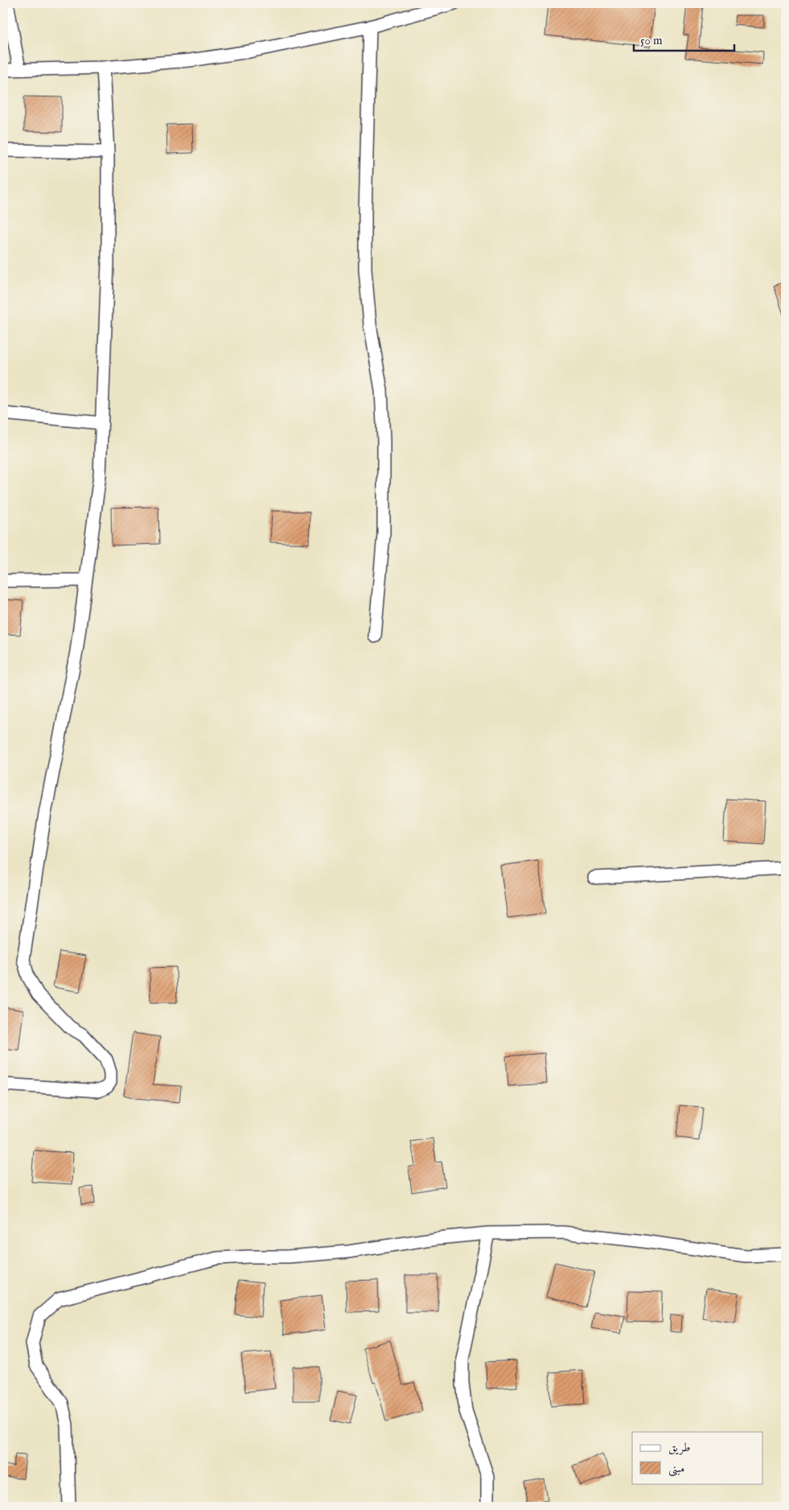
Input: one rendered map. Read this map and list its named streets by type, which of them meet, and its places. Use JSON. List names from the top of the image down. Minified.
{"legend":["طريق","مبنى"],"scale_bar":"50 m"}
